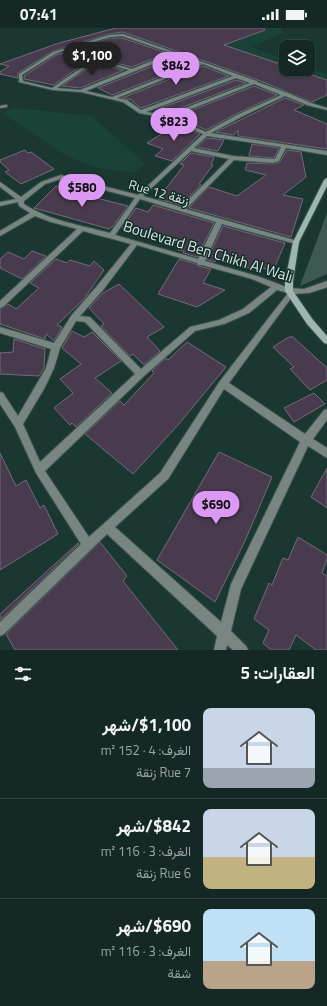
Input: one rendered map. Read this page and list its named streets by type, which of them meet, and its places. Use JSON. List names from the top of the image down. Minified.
{"streets":{"street":["Rue 12 زنقة","Boulevard Ben Chikh Al Wali"]},"page":{"status":"07:41","price":["$1,100","$842","$823","$580","$690"],"heading":"العقارات: 5","list":[{"name":"$1,100/شهر","note":"الغرف: 4 · 152 m² · Rue 7 زنقة"},{"name":"$842/شهر","note":"الغرف: 3 · 116 m² · Rue 6 زنقة"},{"name":"$690/شهر","note":"الغرف: 3 · 116 m² · شقة"}]}}
